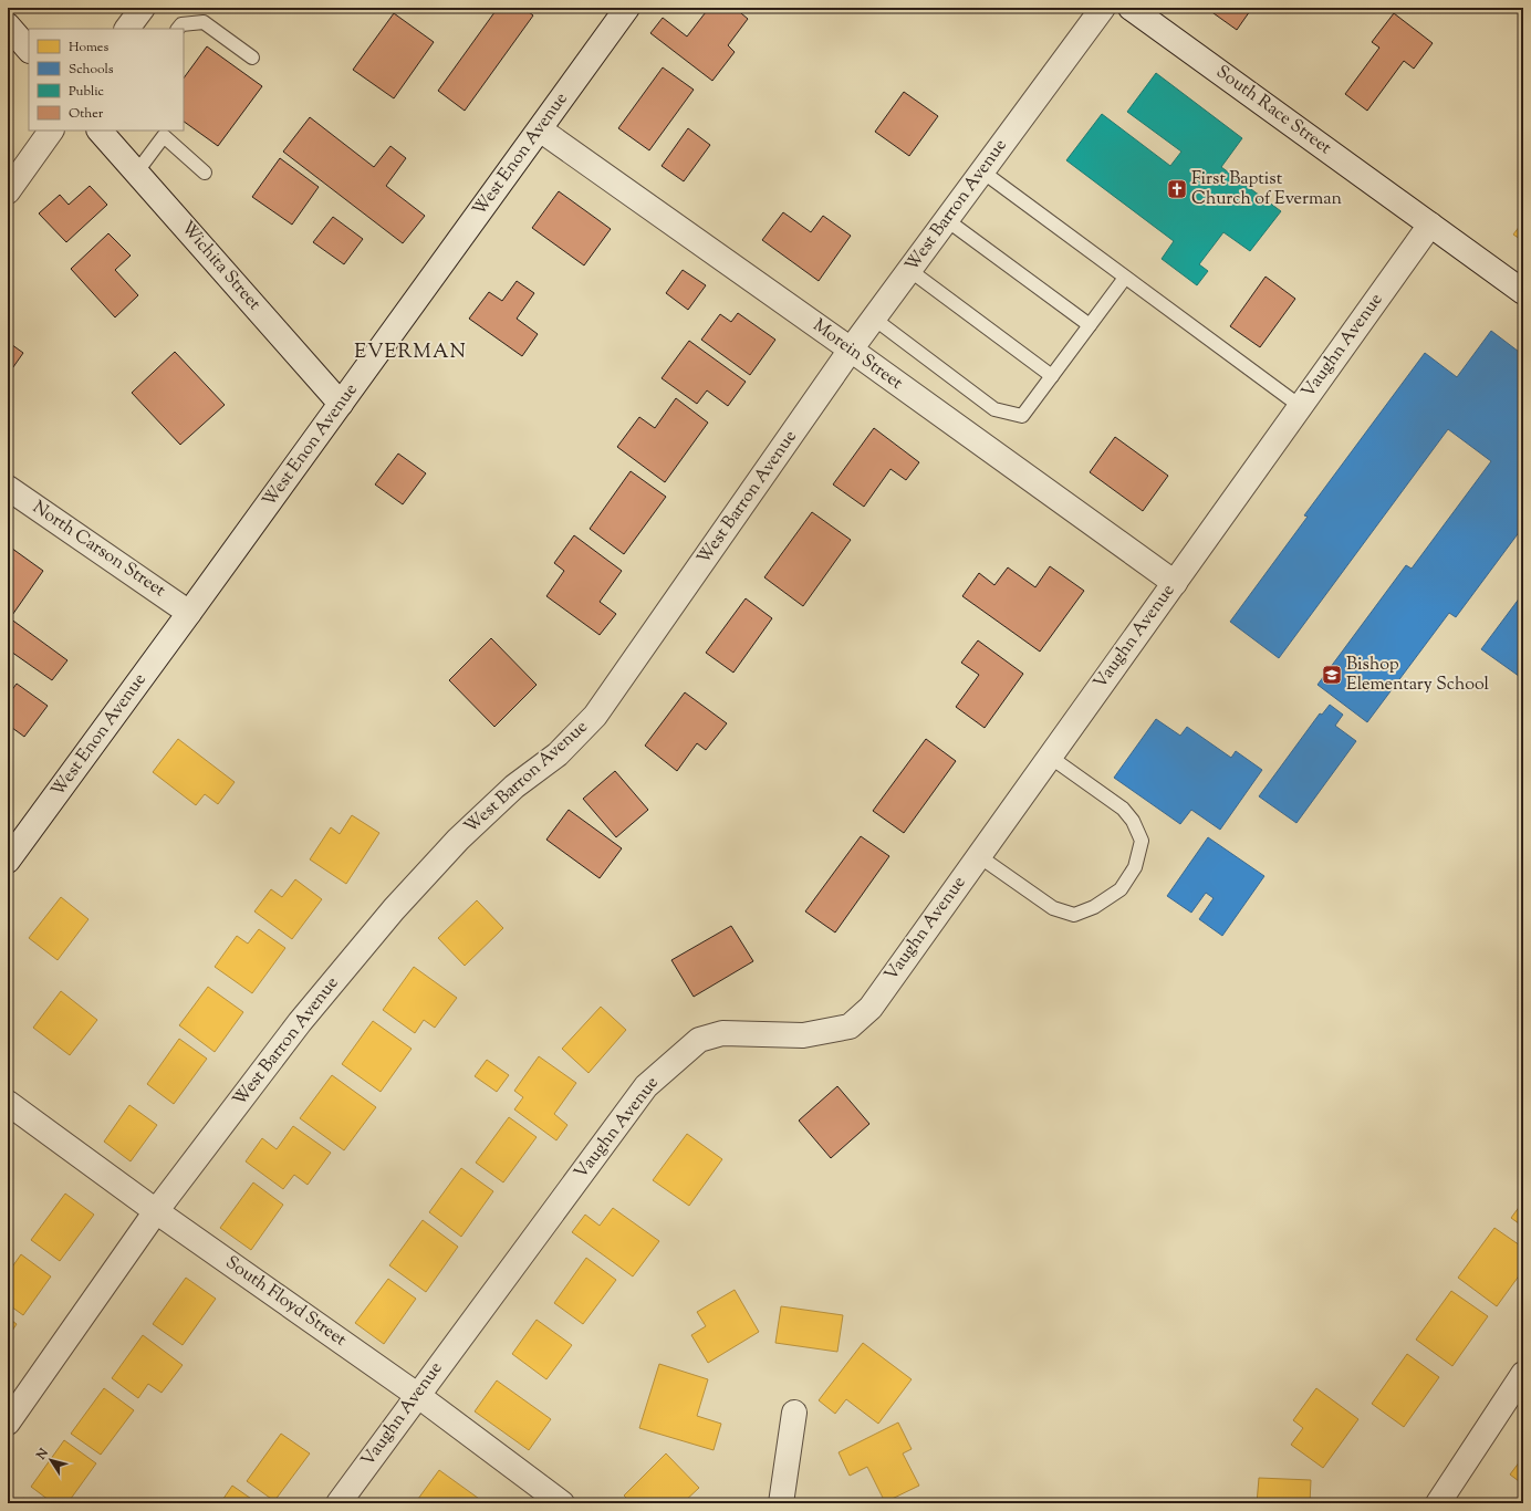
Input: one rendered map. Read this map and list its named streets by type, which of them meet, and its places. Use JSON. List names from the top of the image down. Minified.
{"streets":{"street":["South Race Street","West Enon Avenue","West Barron Avenue","Wichita Street","Vaughn Avenue","Morein Street","North Carson Street","South Floyd Street"]},"crossings":[["South Race Street","Vaughn Avenue"],["West Enon Avenue","Wichita Street"],["West Enon Avenue","Morein Street"],["West Enon Avenue","North Carson Street"],["West Barron Avenue","Morein Street"],["West Barron Avenue","South Floyd Street"],["Vaughn Avenue","Morein Street"],["Vaughn Avenue","South Floyd Street"]],"districts":["EVERMAN"],"places":{"church":["First Baptist Church of Everman"],"school or university":["Bishop Elementary School"]},"legend":["Homes","Schools","Public","Other"],"north":"top left"}
